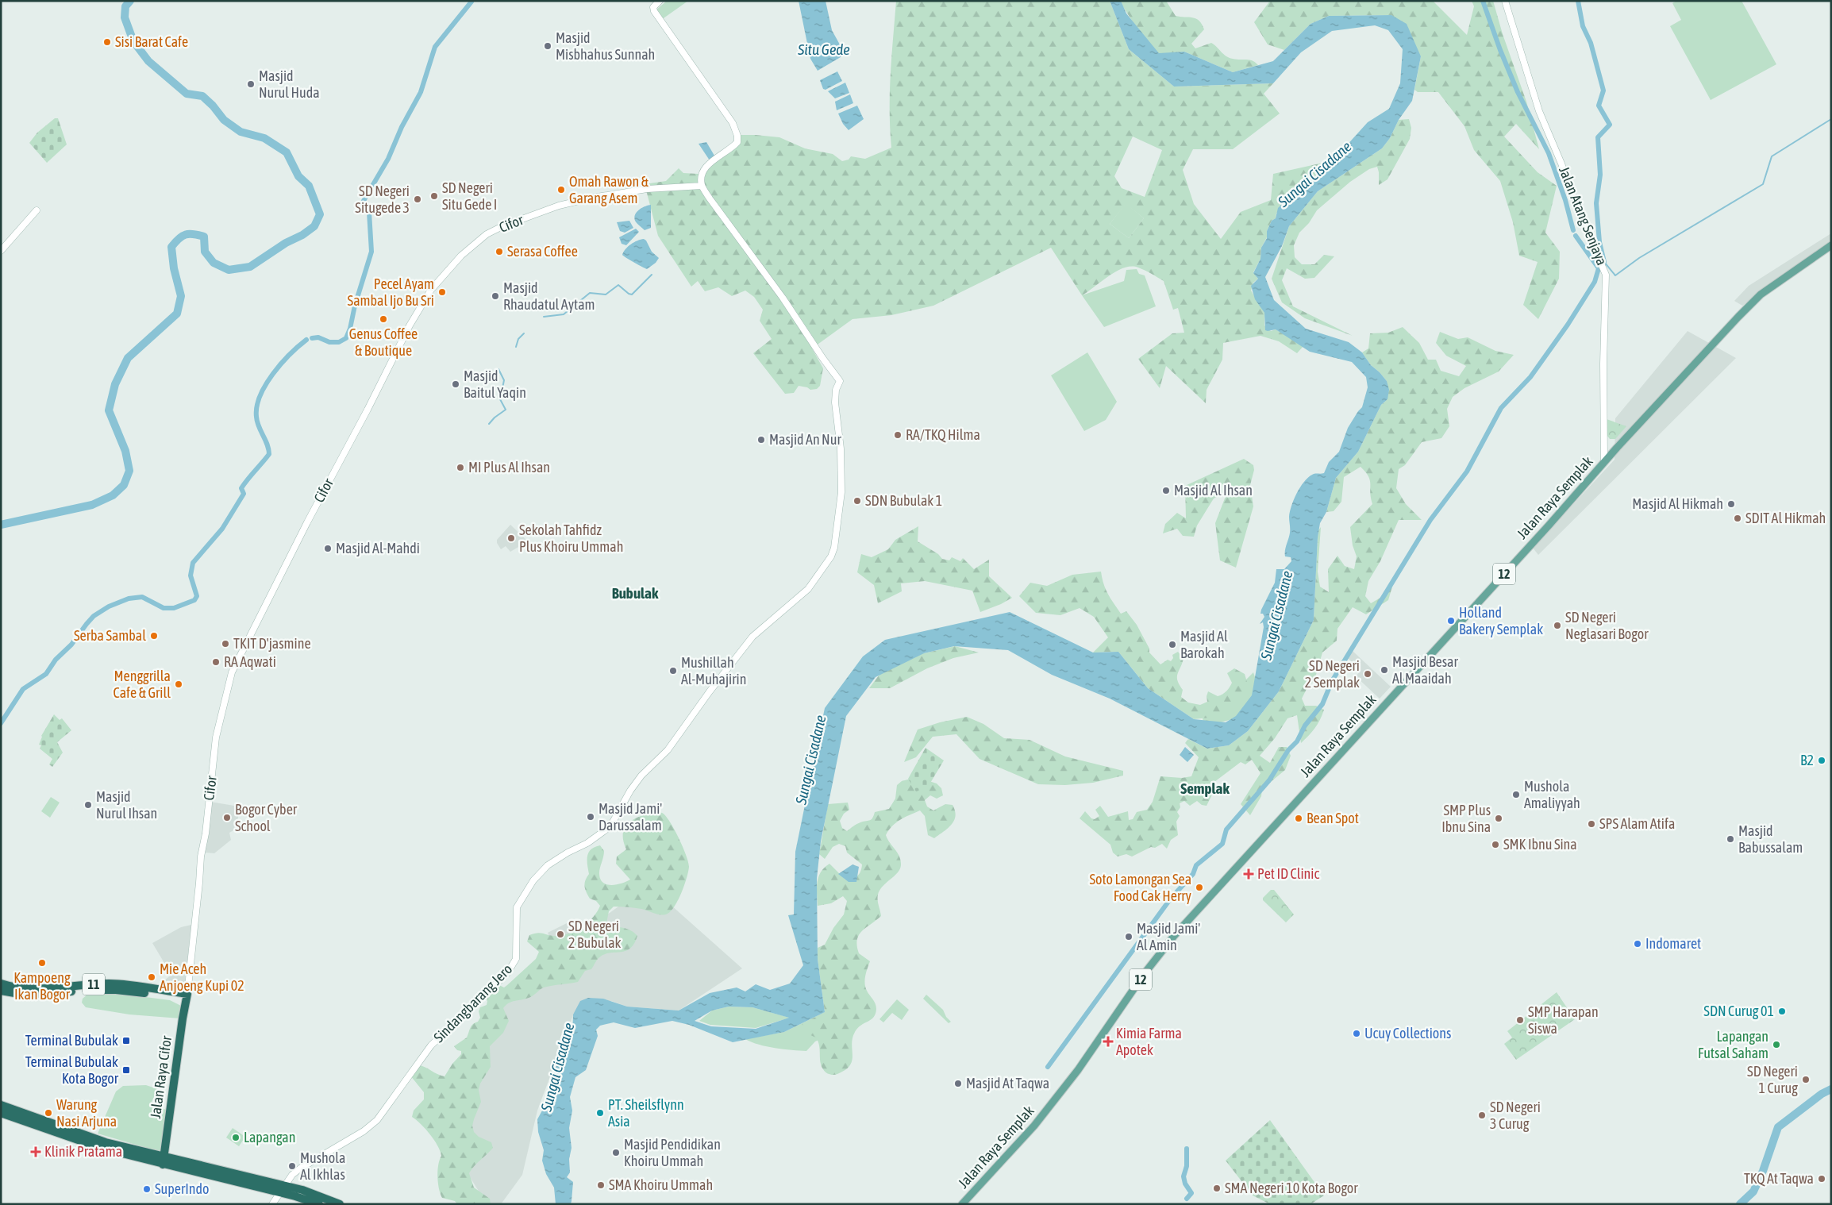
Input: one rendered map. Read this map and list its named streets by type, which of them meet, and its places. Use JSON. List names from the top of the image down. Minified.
{"streets":{"highway":["11","Jalan Raya Cifor"],"main road":["Jalan Raya Semplak","12"],"street":["Jalan Atang Senjaya","Cifor","Sindangbarang Jero"]},"crossings":[["Jalan Atang Senjaya","Jalan Raya Semplak"],["Cifor","11"],["Cifor","Sindangbarang Jero"],["Cifor","Jalan Raya Cifor"],["11","Jalan Raya Cifor"]],"districts":["Bubulak","Semplak"],"water":["Situ Gede","Sungai Cisadane"],"places":{"other":["Sisi Barat Cafe","Masjid Misbhahus Sunnah","Masjid Nurul Huda","Omah Rawon & Garang Asem","SD Negeri Situ Gede I","SD Negeri Situgede 3","Serasa Coffee","Pecel Ayam Sambal Ijo Bu Sri","Masjid Rhaudatul Aytam","Genus Coffee & Boutique","Masjid Baitul Yaqin","RA/TKQ Hilma","Masjid An Nur","MI Plus Al Ihsan","Masjid Al Ihsan","SDN Bubulak 1","Masjid Al Hikmah","SDIT Al Hikmah","Sekolah Tahfidz Plus Khoiru Ummah","Masjid Al-Mahdi","Holland Bakery Semplak","SD Negeri Neglasari Bogor","Serba Sambal","TKIT D'jasmine","Masjid Al Barokah","RA Aqwati","Masjid Besar Al Maaidah","Mushillah Al-Muhajirin","SD Negeri 2 Semplak","Menggrilla Cafe & Grill","B2","Mushola Amaliyyah","Masjid Nurul Ihsan","Masjid Jami' Darussalam","Bogor Cyber School","Bean Spot","SMP Plus Ibnu Sina","SPS Alam Atifa","Masjid Babussalam","SMK Ibnu Sina","Soto Lamongan Sea Food Cak Herry","SD Negeri 2 Bubulak","Masjid Jami' Al Amin","Indomaret","Kampoeng Ikan Bogor","Mie Aceh Anjoeng Kupi 02","SDN Curug 01","SMP Harapan Siswa","Ucuy Collections","Lapangan Futsal Saham","SD Negeri 1 Curug","Masjid At Taqwa","Warung Nasi Arjuna","PT. Sheilsflynn Asia","SD Negeri 3 Curug","Lapangan","Masjid Pendidikan Khoiru Ummah","Mushola Al Ikhlas","TKQ At Taqwa","SMA Khoiru Ummah","SMA Negeri 10 Kota Bogor","SuperIndo"],"health":["Pet ID Clinic","Kimia Farma Apotek","Klinik Pratama"],"transit":["Terminal Bubulak","Terminal Bubulak Kota Bogor"]}}
